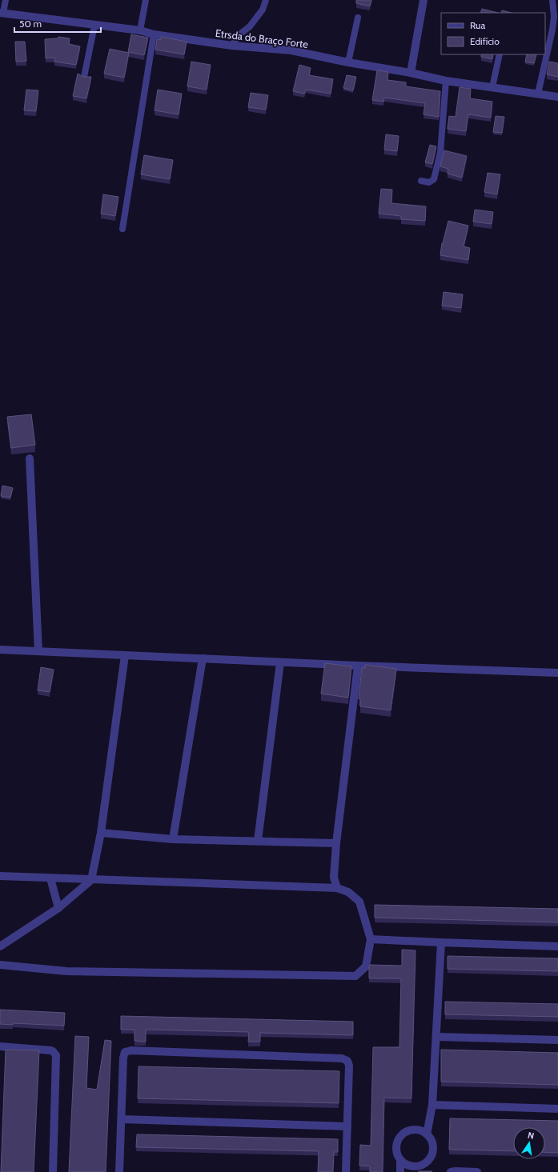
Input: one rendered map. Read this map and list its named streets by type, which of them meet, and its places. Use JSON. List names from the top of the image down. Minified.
{"streets":{"street":["Etrsda do Braço Forte"]},"legend":["Rua","Edifício"],"scale_bar":"50 m","north":"top"}
